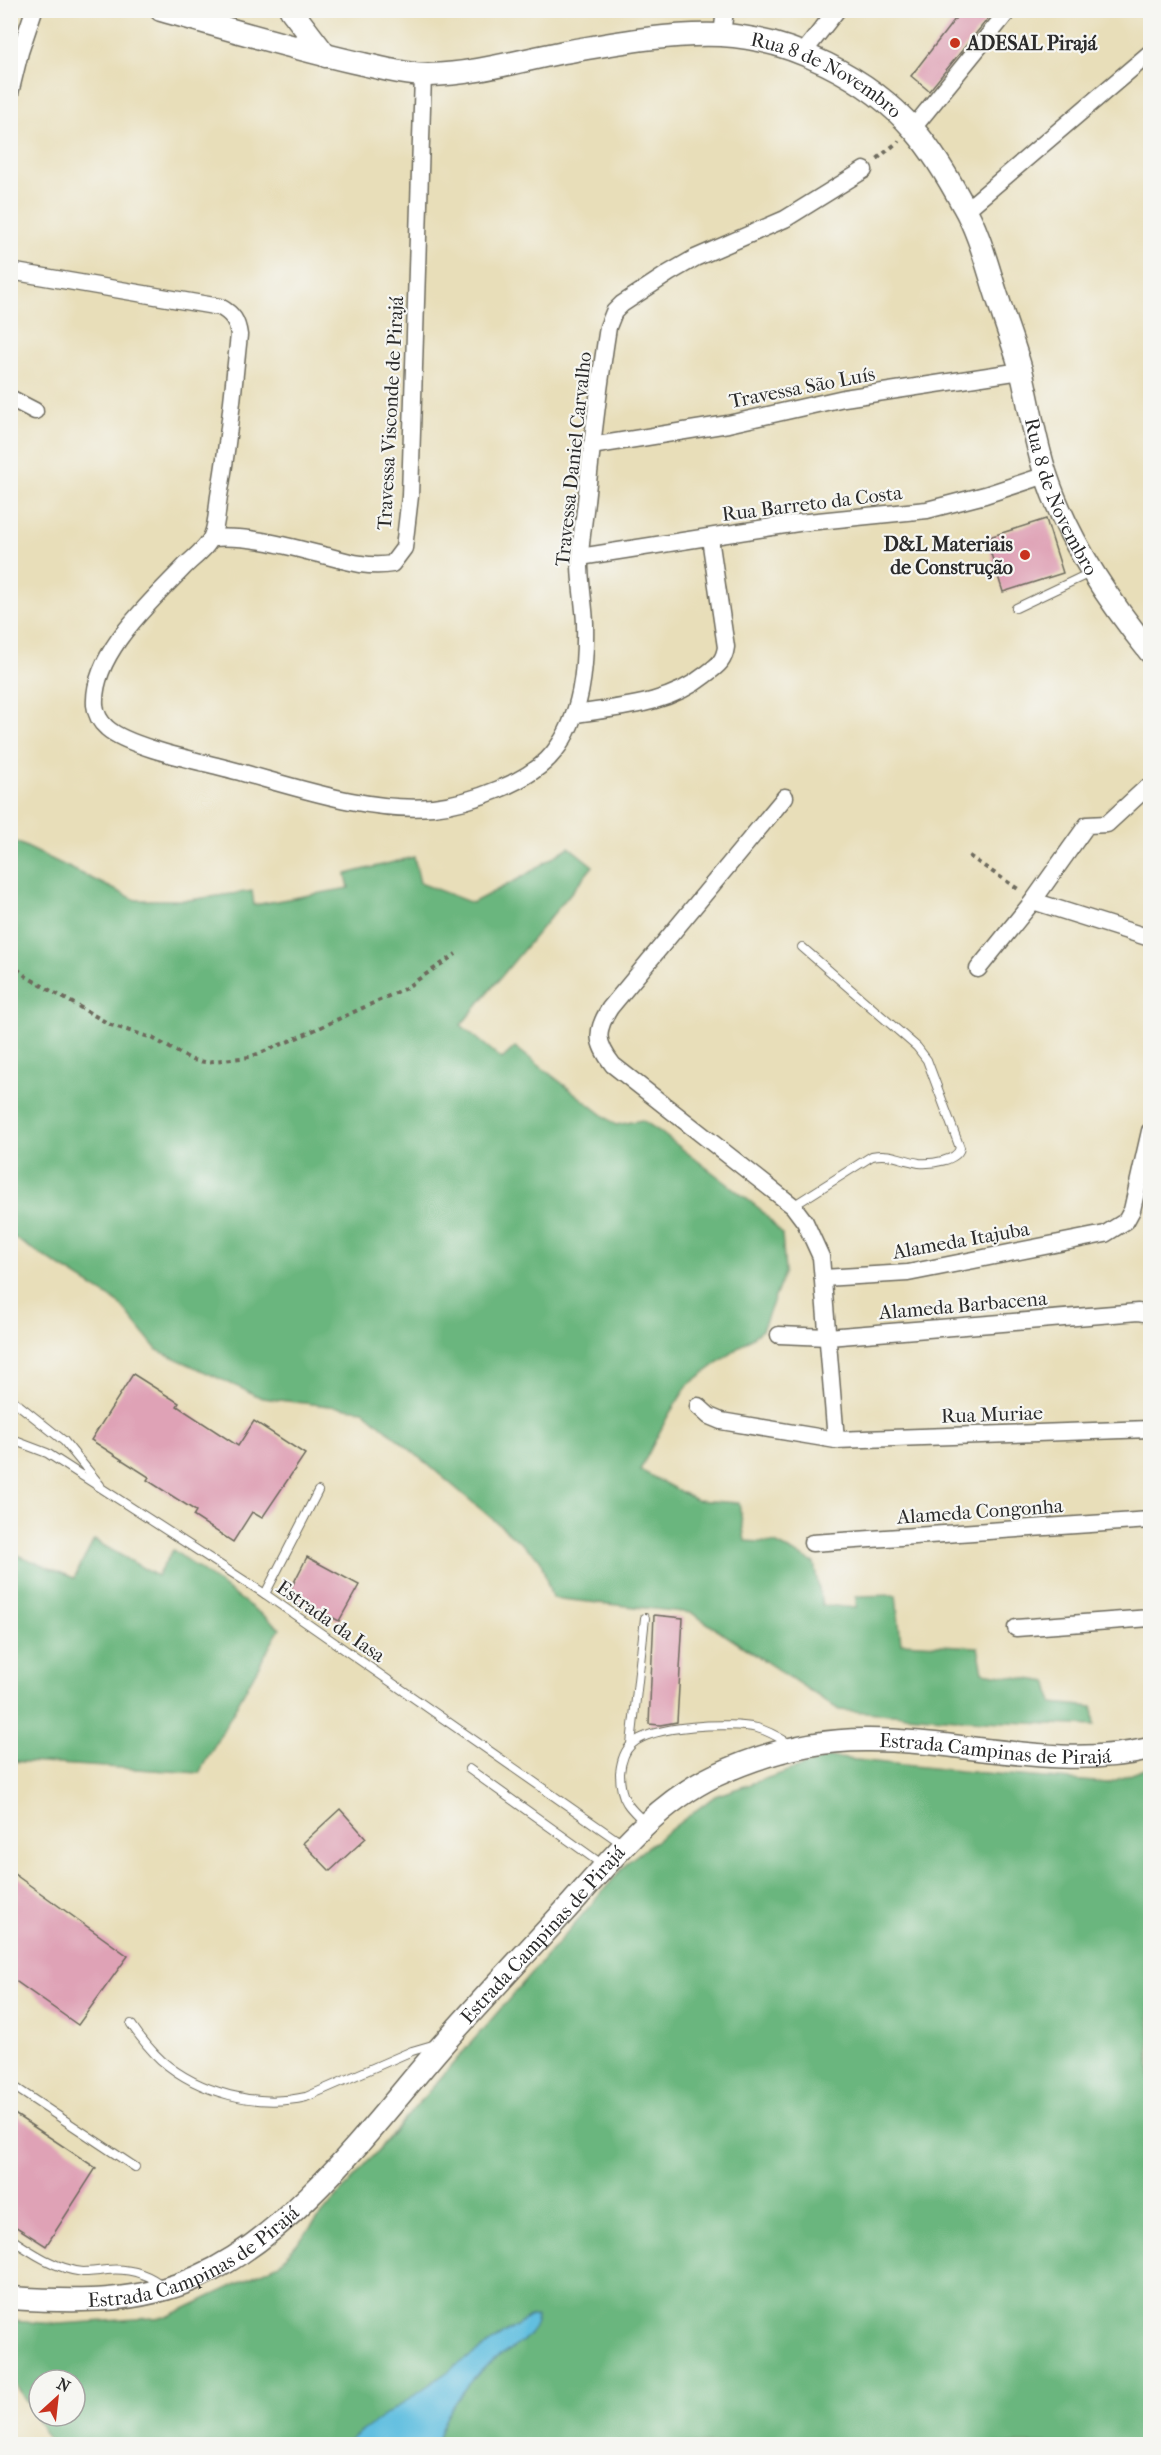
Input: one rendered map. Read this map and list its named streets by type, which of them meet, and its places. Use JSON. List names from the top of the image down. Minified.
{"streets":{"main road":["Rua 8 de Novembro","Estrada Campinas de Pirajá"],"street":["Travessa São Luís","Travessa Visconde de Pirajá","Travessa Daniel Carvalho","Rua Barreto da Costa","Alameda Itajuba","Alameda Barbacena","Rua Muriae","Alameda Congonha"],"lane":["Estrada da Iasa"]},"crossings":[["Rua 8 de Novembro","Travessa São Luís"],["Rua 8 de Novembro","Travessa Visconde de Pirajá"],["Rua 8 de Novembro","Rua Barreto da Costa"],["Travessa São Luís","Travessa Daniel Carvalho"],["Travessa Visconde de Pirajá","Travessa Daniel Carvalho"],["Travessa Daniel Carvalho","Rua Barreto da Costa"],["Estrada da Iasa","Estrada Campinas de Pirajá"]],"places":["ADESAL Pirajá","D&L Materiais de Construção"],"north":"top right"}
